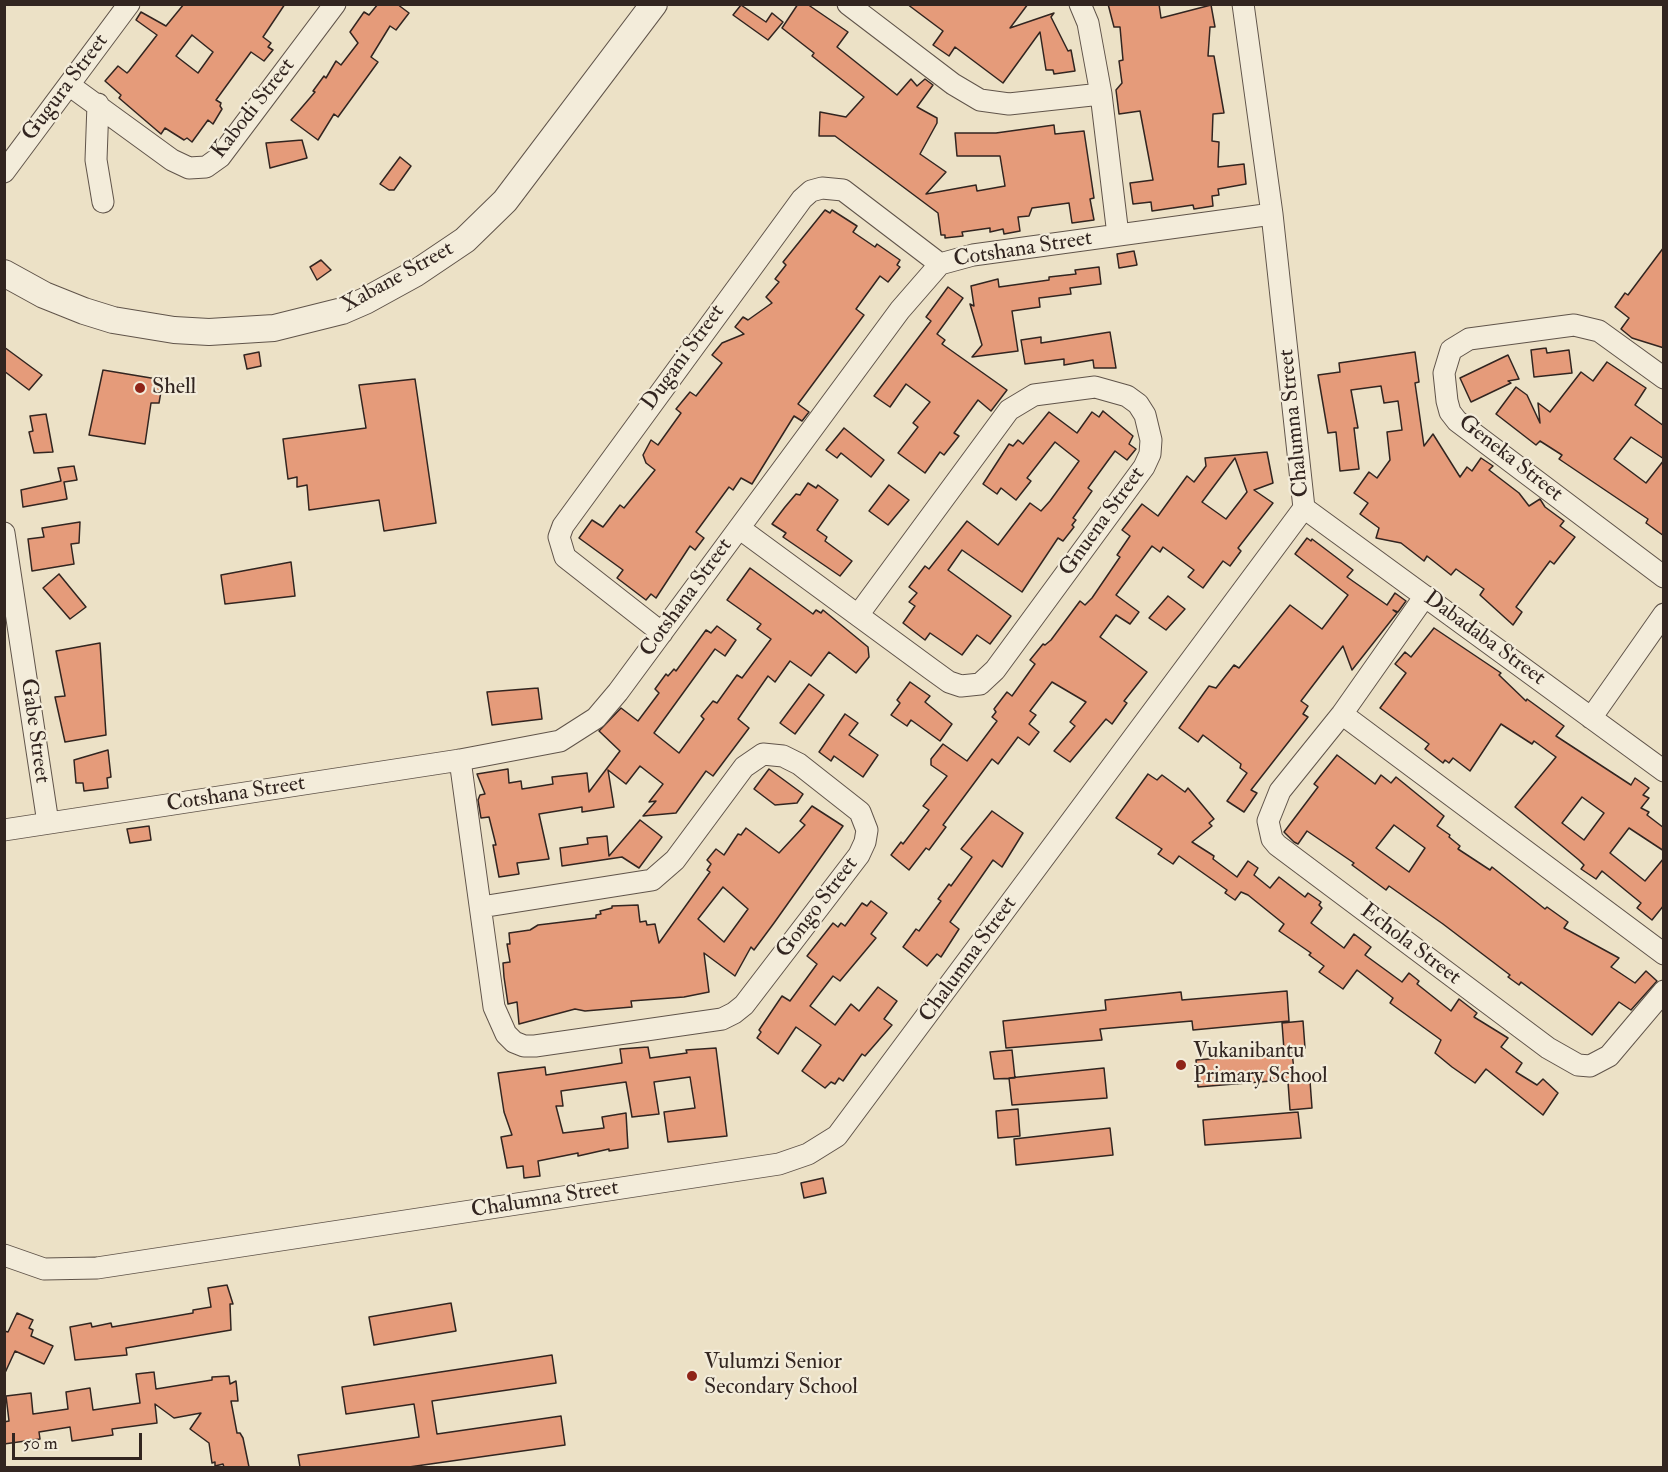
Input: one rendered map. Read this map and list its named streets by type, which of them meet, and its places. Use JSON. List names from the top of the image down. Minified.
{"streets":{"street":["Gugura Street","Kabodi Street","Cotshana Street","Xabane Street","Dugani Street","Chalumna Street","Geneka Street","Gnuena Street","Dabadaba Street","Gabe Street","Gongo Street","Echola Street"]},"crossings":[["Gugura Street","Kabodi Street"],["Cotshana Street","Dugani Street"],["Cotshana Street","Chalumna Street"],["Cotshana Street","Gnuena Street"],["Cotshana Street","Gabe Street"],["Cotshana Street","Gongo Street"],["Chalumna Street","Dabadaba Street"],["Dabadaba Street","Echola Street"]],"places":["Shell","Vukanibantu Primary School","Vulumzi Senior Secondary School"],"scale_bar":"50 m"}
